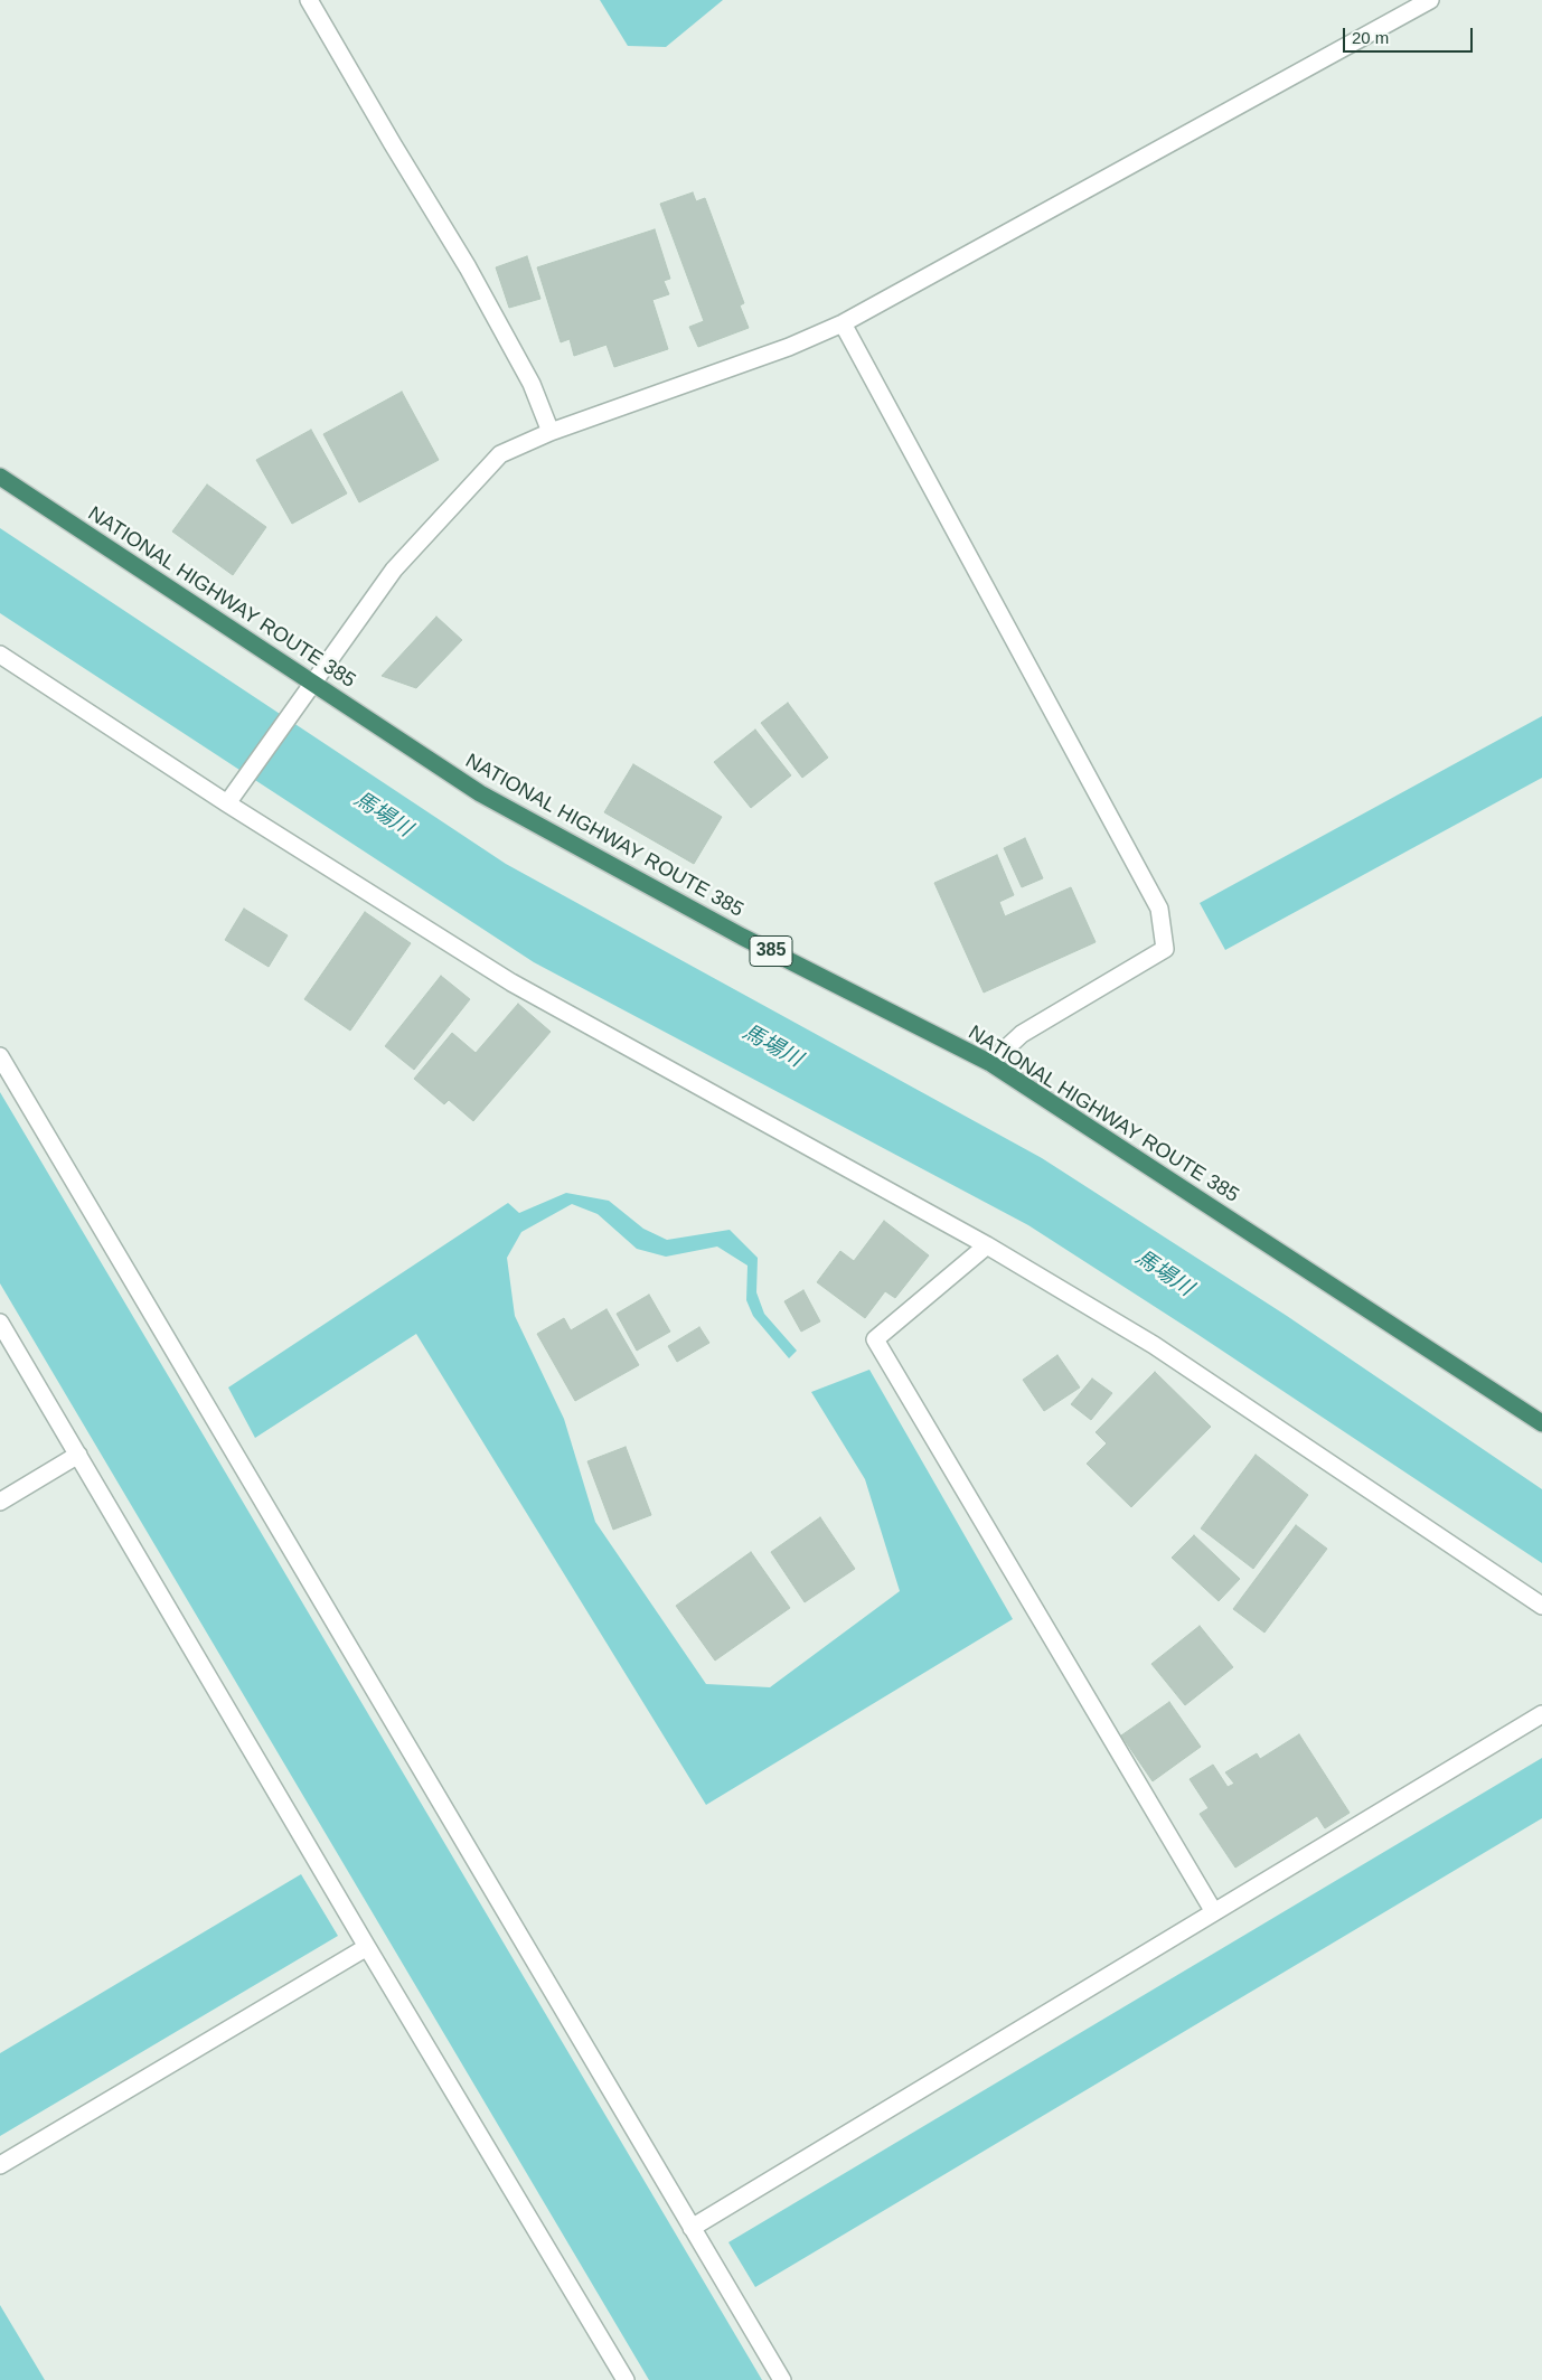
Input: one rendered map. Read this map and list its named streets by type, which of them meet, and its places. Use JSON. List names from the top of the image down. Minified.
{"streets":{"highway":["NATIONAL HIGHWAY ROUTE 385","385"]},"water":["馬場川"],"scale_bar":"20 m"}
